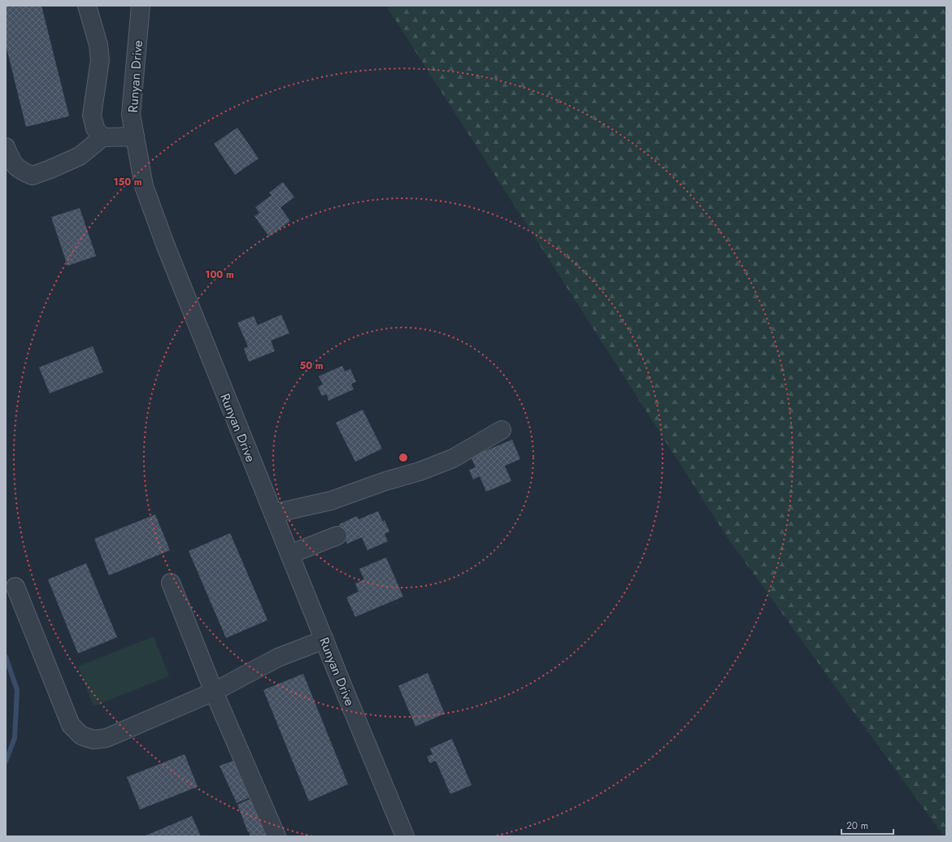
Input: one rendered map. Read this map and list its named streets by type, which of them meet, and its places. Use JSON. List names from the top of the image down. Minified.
{"streets":{"street":["Runyan Drive"]},"scale_bar":"20 m","rings":["150 m","100 m","50 m"]}
